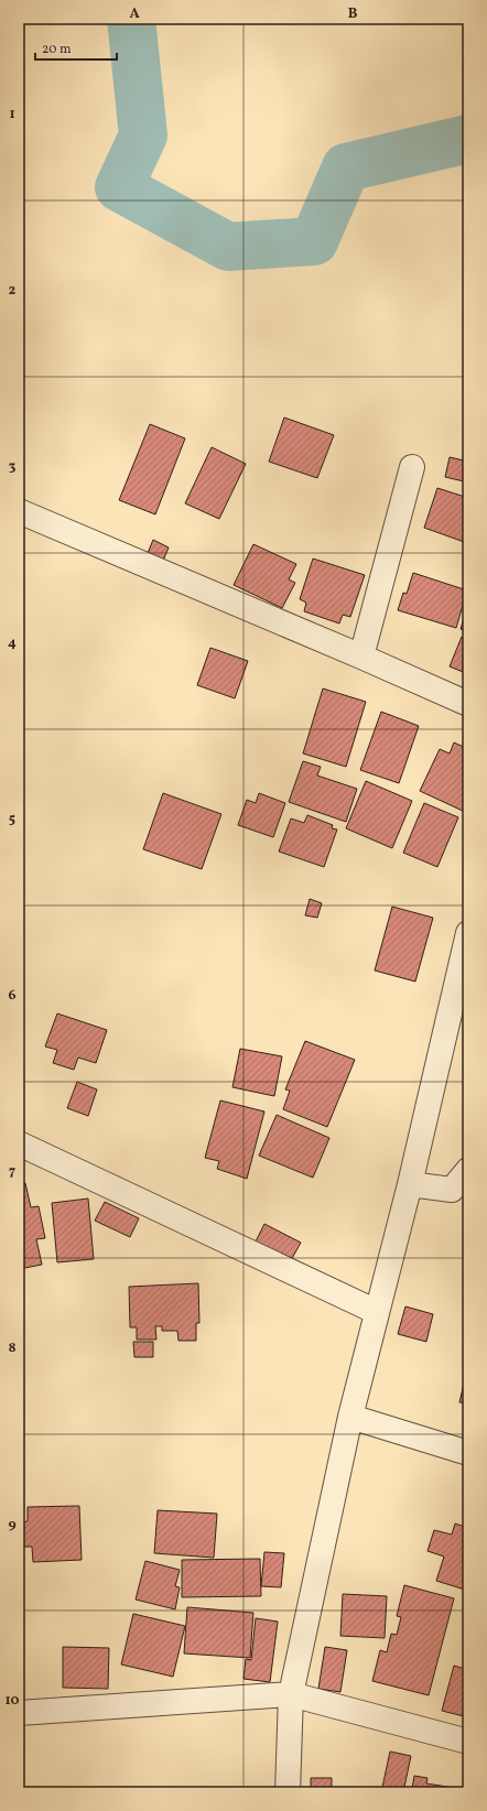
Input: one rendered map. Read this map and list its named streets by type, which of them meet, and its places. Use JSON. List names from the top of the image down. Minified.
{"scale_bar":"20 m","grid":{"columns":["A","B"],"rows":["1","2","3","4","5","6","7","8","9","10"]}}
